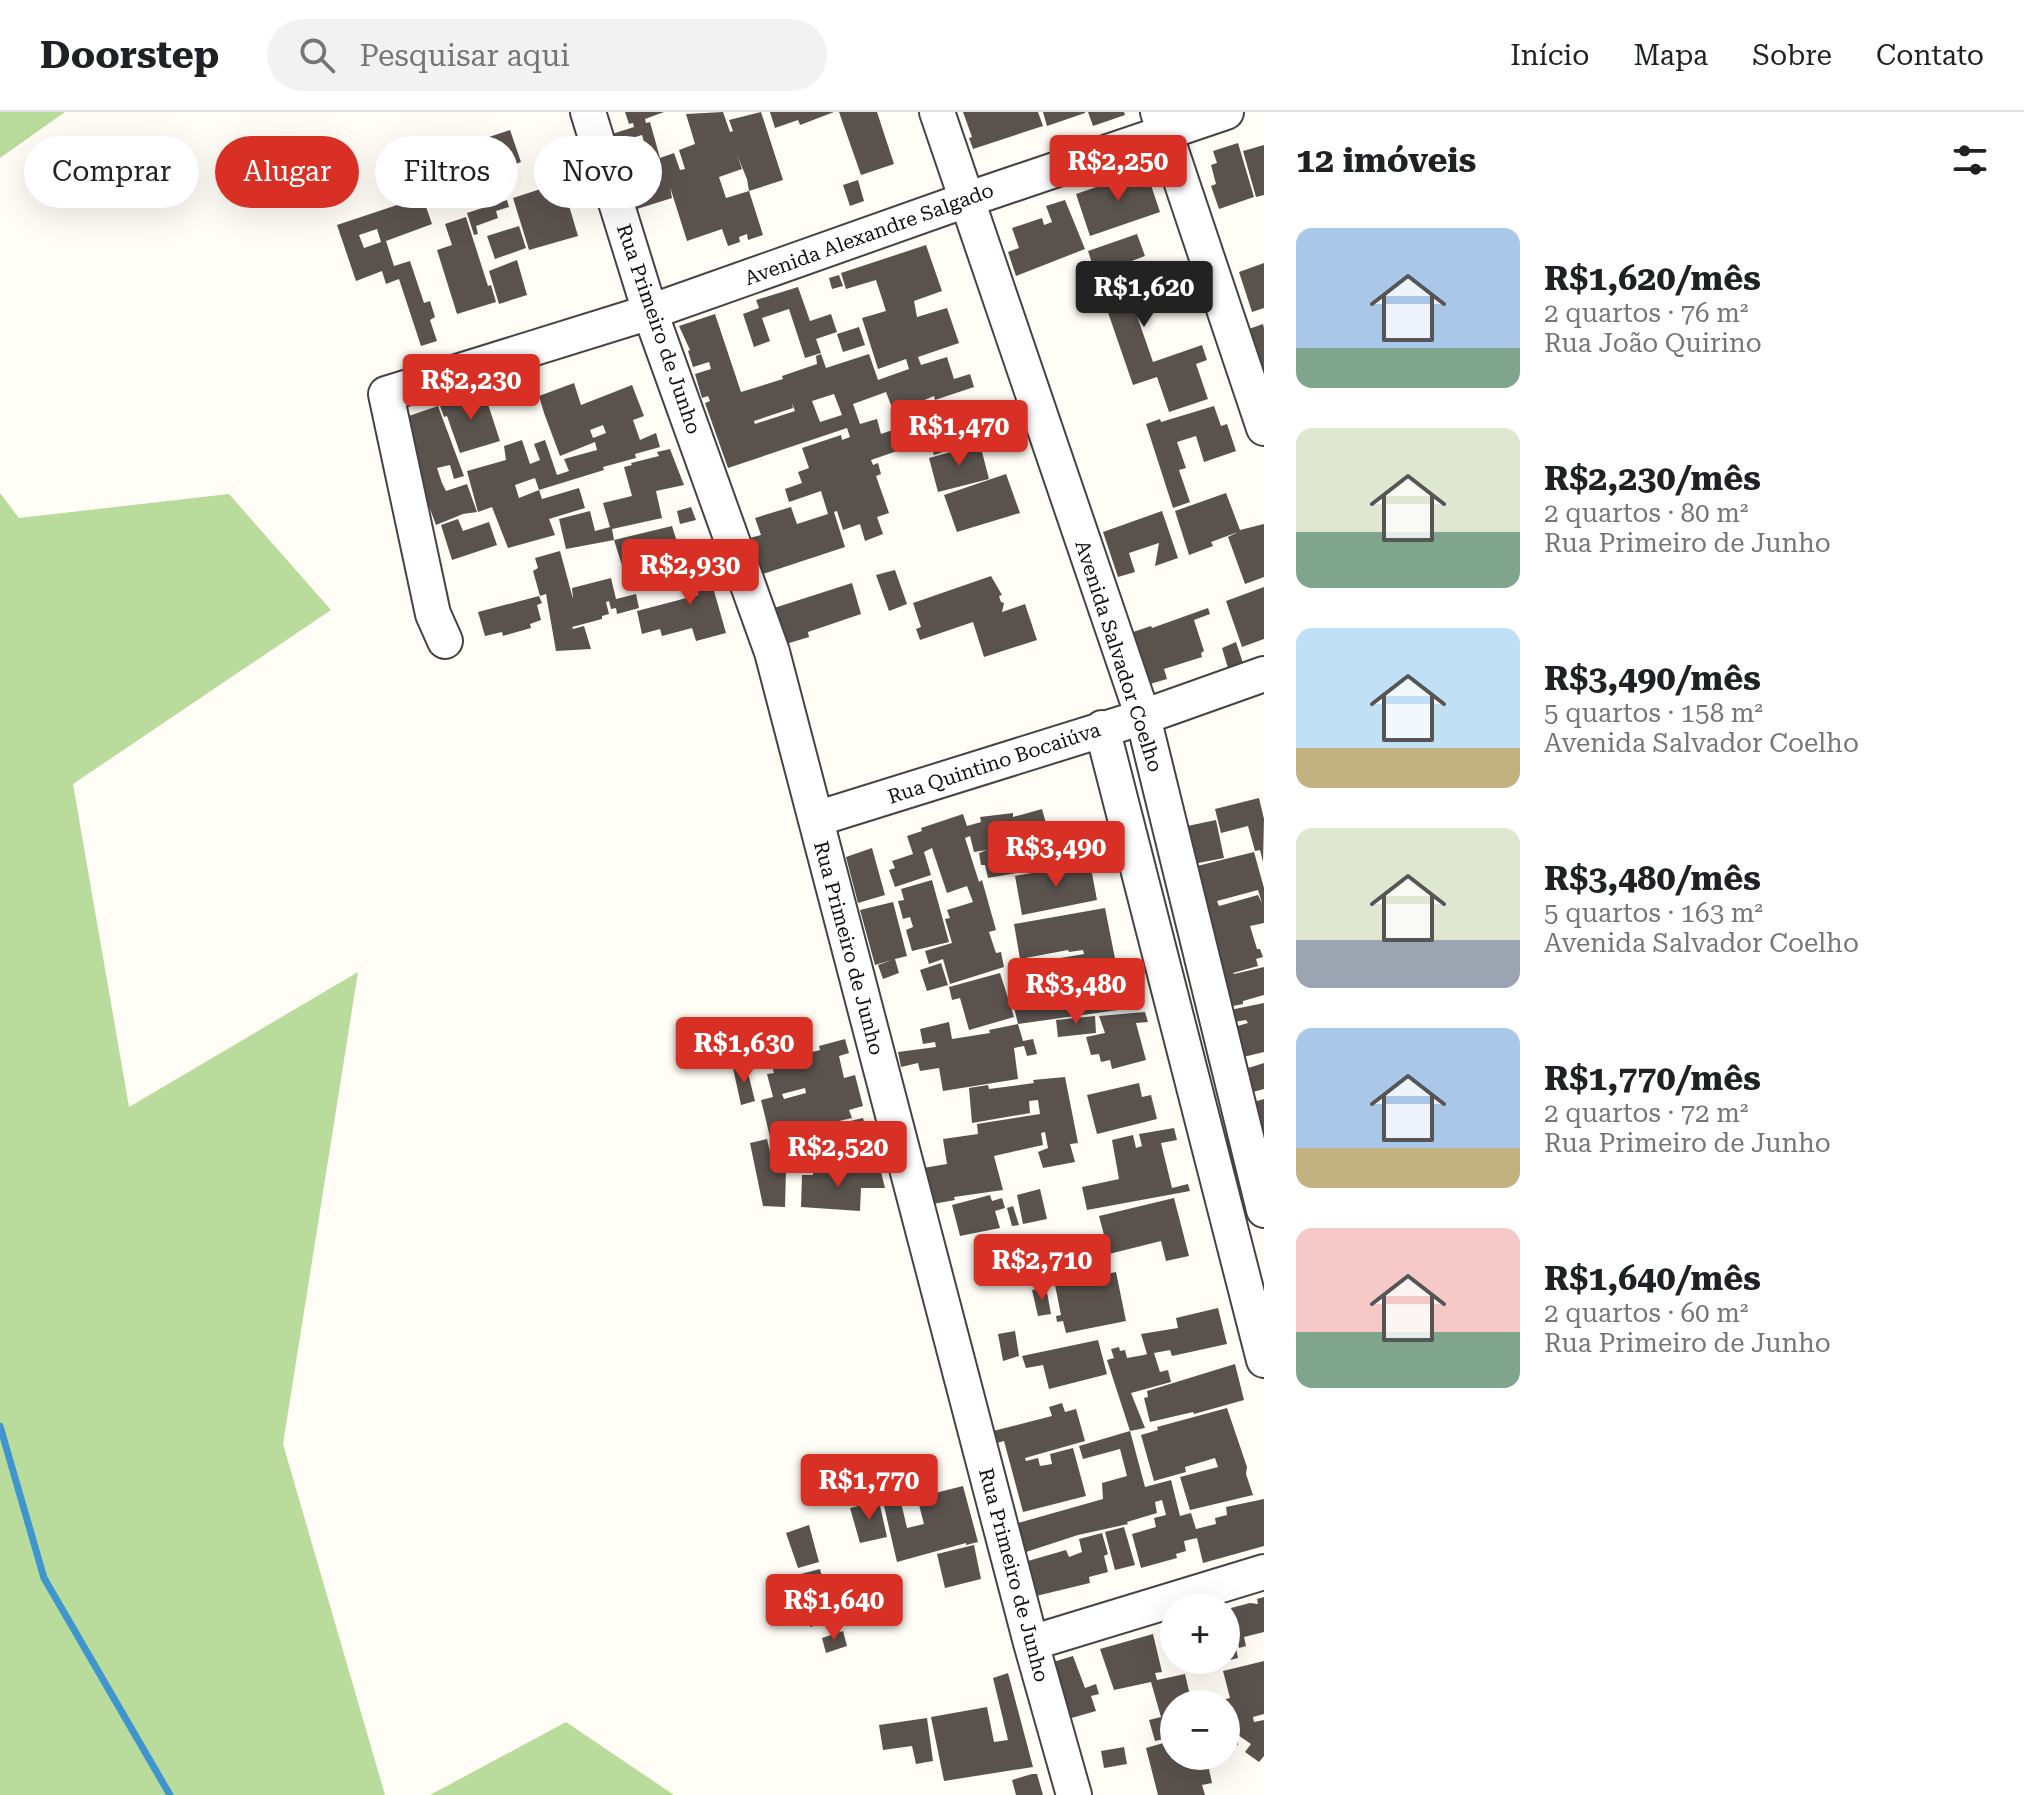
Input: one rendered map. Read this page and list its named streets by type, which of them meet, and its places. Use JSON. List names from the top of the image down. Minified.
{"streets":{"street":["Avenida Alexandre Salgado","Rua Primeiro de Junho","Avenida Salvador Coelho","Rua Quintino Bocaiúva"]},"crossings":[["Avenida Alexandre Salgado","Rua Primeiro de Junho"],["Avenida Alexandre Salgado","Avenida Salvador Coelho"],["Rua Primeiro de Junho","Rua Quintino Bocaiúva"],["Avenida Salvador Coelho","Rua Quintino Bocaiúva"]],"page":{"header":"Doorstep","search":"Pesquisar aqui","nav":["Início","Mapa","Sobre","Contato"],"heading":"12 imóveis","price":["R$2,250","R$1,620","R$2,230","R$1,470","R$2,930","R$3,490","R$3,480","R$1,630","R$2,520","R$2,710","R$1,770","R$1,640"],"chip":["Comprar","Alugar","Filtros","Novo"],"list":[{"name":"R$1,620/mês","note":"2 quartos · 76 m² · Rua João Quirino"},{"name":"R$2,230/mês","note":"2 quartos · 80 m² · Rua Primeiro de Junho"},{"name":"R$3,490/mês","note":"5 quartos · 158 m² · Avenida Salvador Coelho"},{"name":"R$3,480/mês","note":"5 quartos · 163 m² · Avenida Salvador Coelho"},{"name":"R$1,770/mês","note":"2 quartos · 72 m² · Rua Primeiro de Junho"},{"name":"R$1,640/mês","note":"2 quartos · 60 m² · Rua Primeiro de Junho"}],"map_buttons":["+","−"]}}
